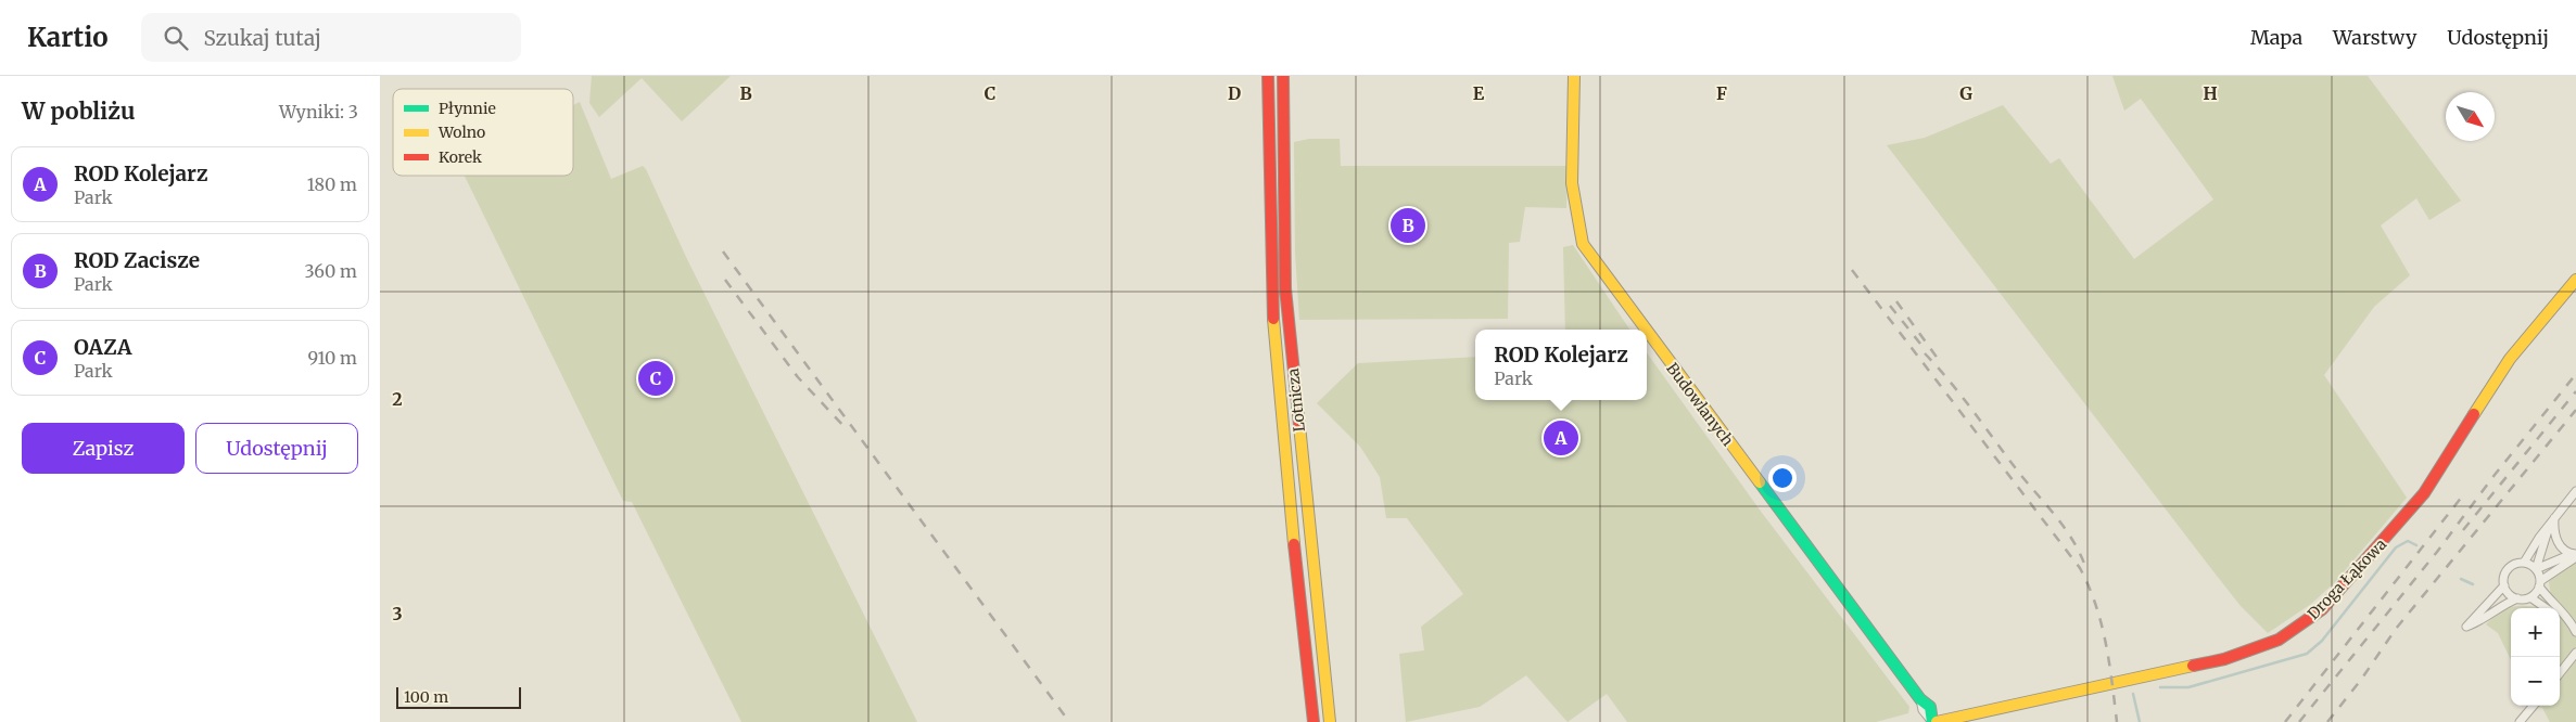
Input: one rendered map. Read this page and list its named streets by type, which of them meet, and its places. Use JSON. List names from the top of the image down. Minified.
{"streets":{"main road":["Lotnicza","Budowlanych","Droga Łąkowa"]},"legend":["Płynnie","Wolno","Korek"],"scale_bar":"100 m","north":"bottom right","page":{"header":"Kartio","search":"Szukaj tutaj","nav":["Mapa","Warstwy","Udostępnij"],"heading":["W pobliżu","Wyniki: 3"],"list":[{"mark":"A","name":"ROD Kolejarz","note":"Park","value":"180 m"},{"mark":"B","name":"ROD Zacisze","note":"Park","value":"360 m"},{"mark":"C","name":"OAZA","note":"Park","value":"910 m"}],"pins":["B","C","A"],"popup":["ROD Kolejarz","Park"],"buttons":["Zapisz","Udostępnij"],"map_buttons":["+","−"],"scale":"100 m"},"grid":{"columns":["B","C","D","E","F","G","H"],"rows":["2","3"]}}
